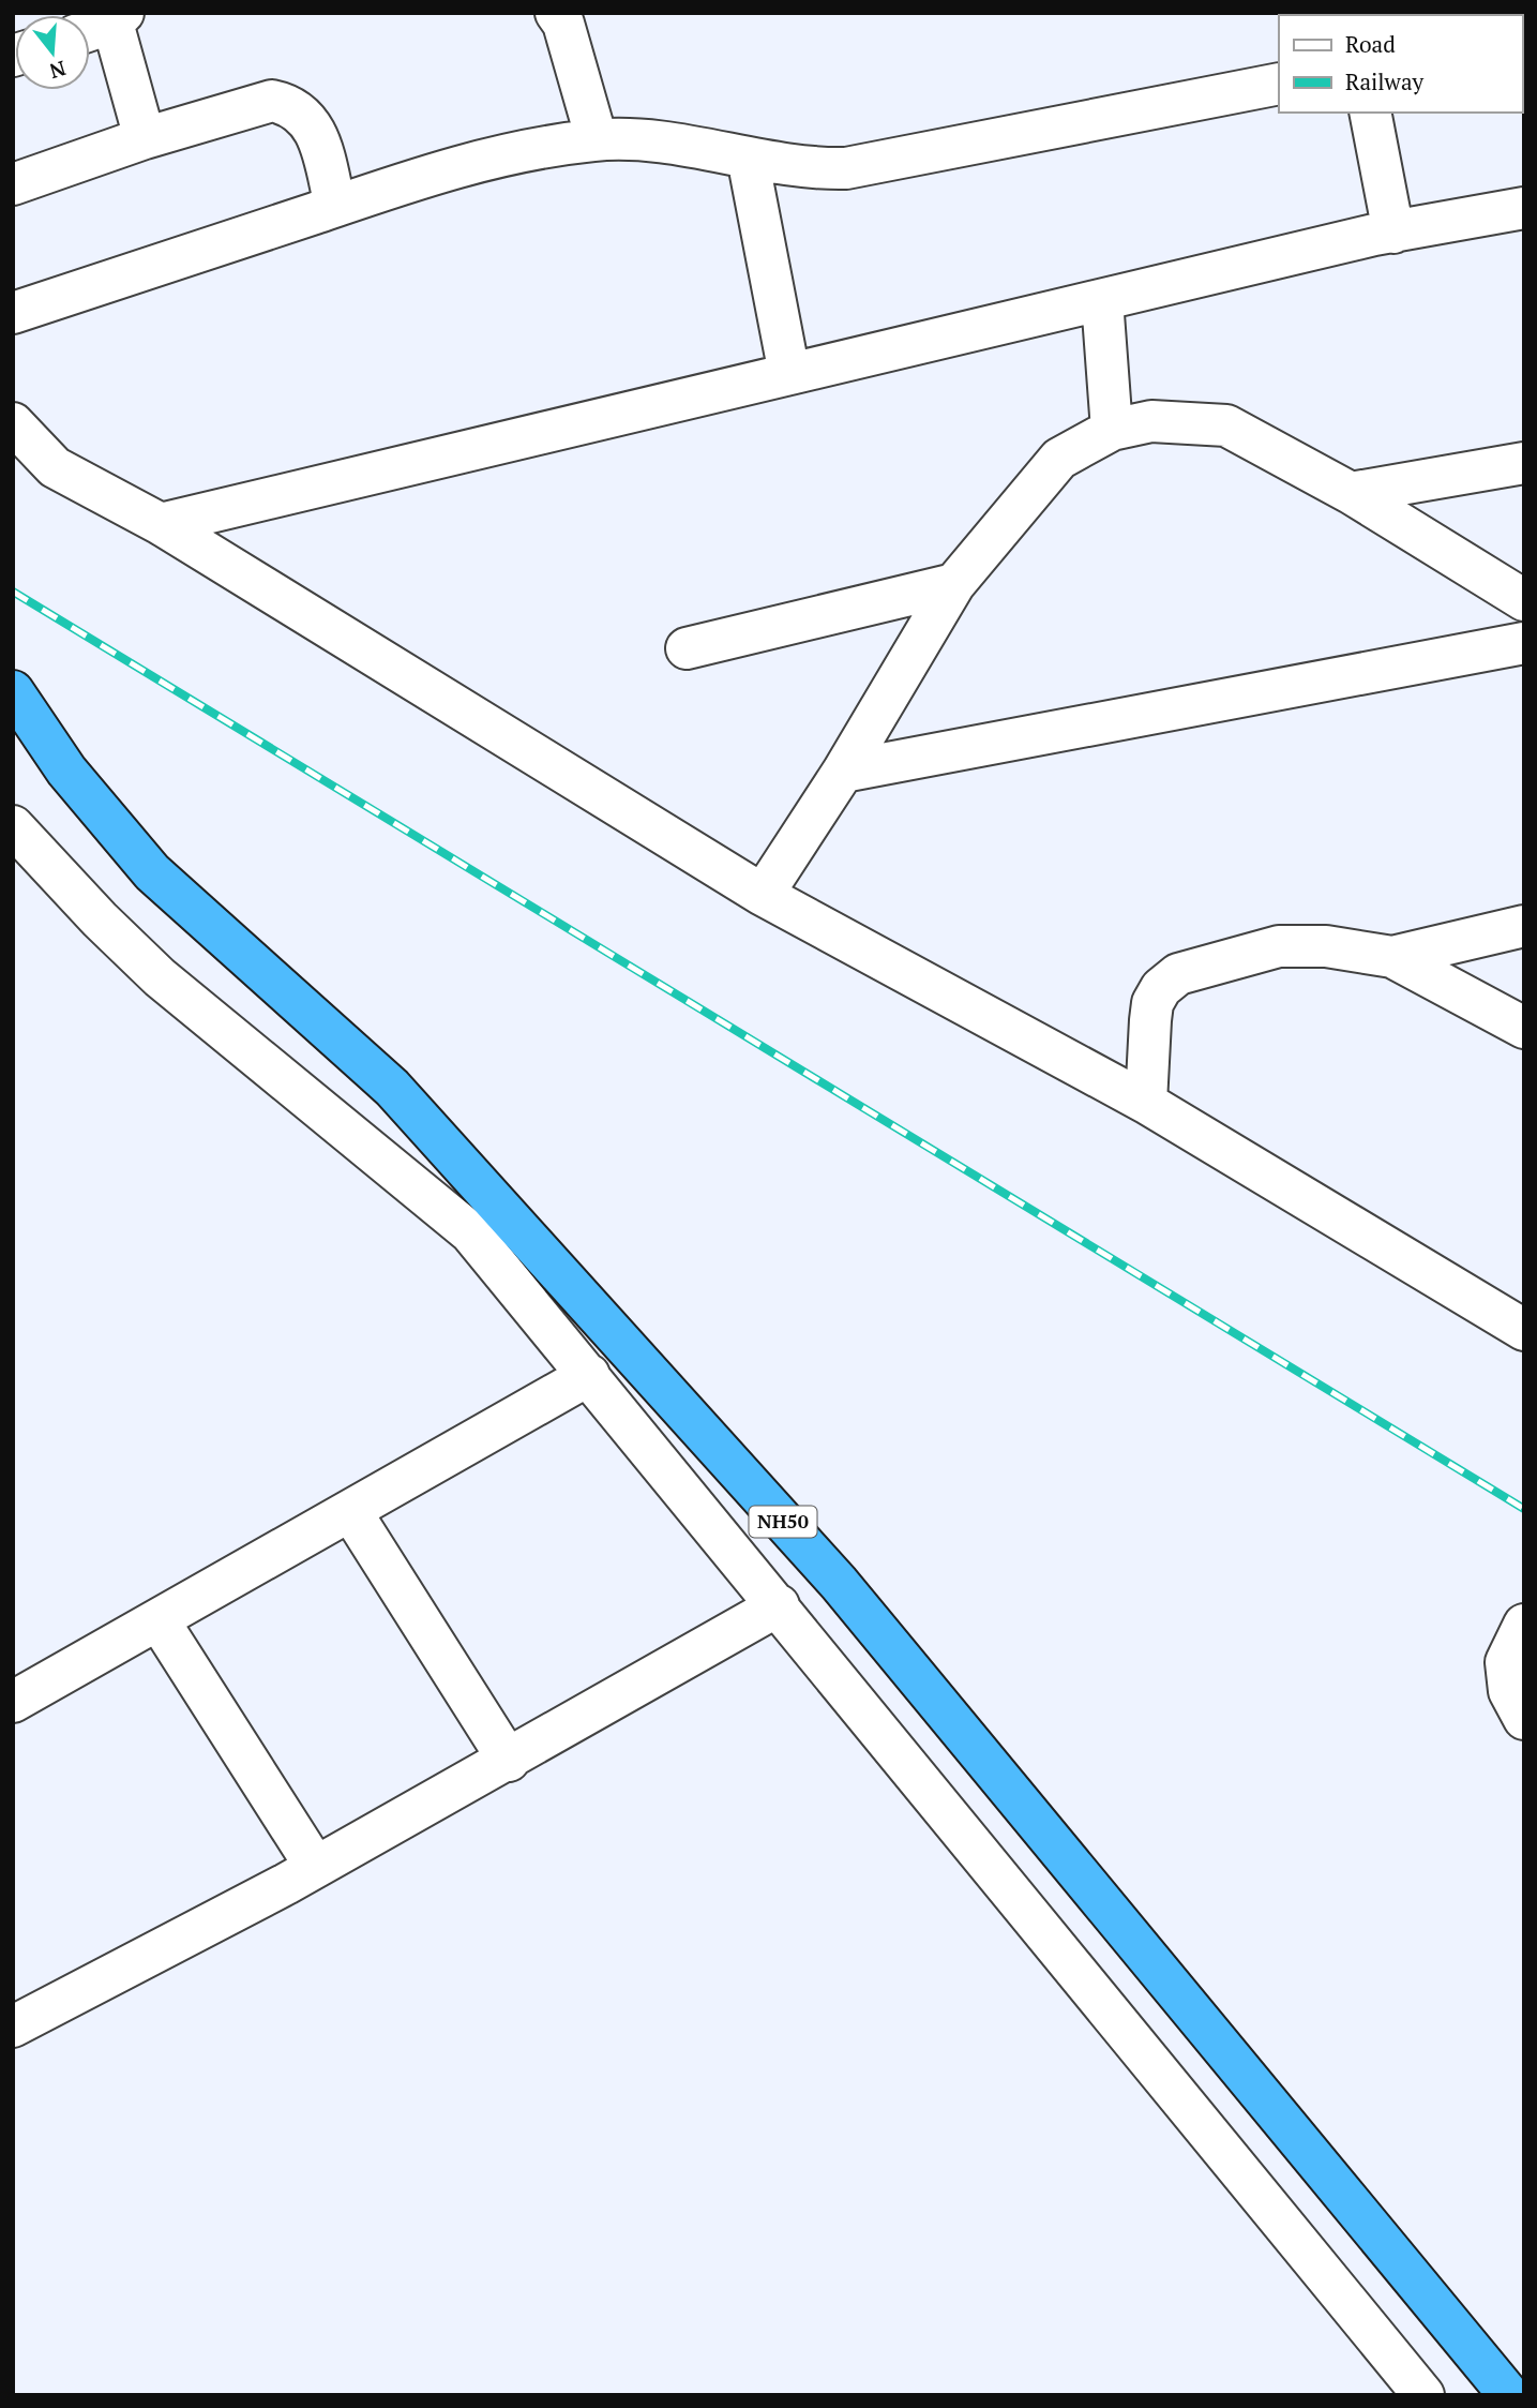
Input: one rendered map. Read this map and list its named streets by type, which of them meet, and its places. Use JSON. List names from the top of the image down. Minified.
{"streets":{"highway":["NH50"]},"legend":["Road","Railway"],"north":"bottom"}
